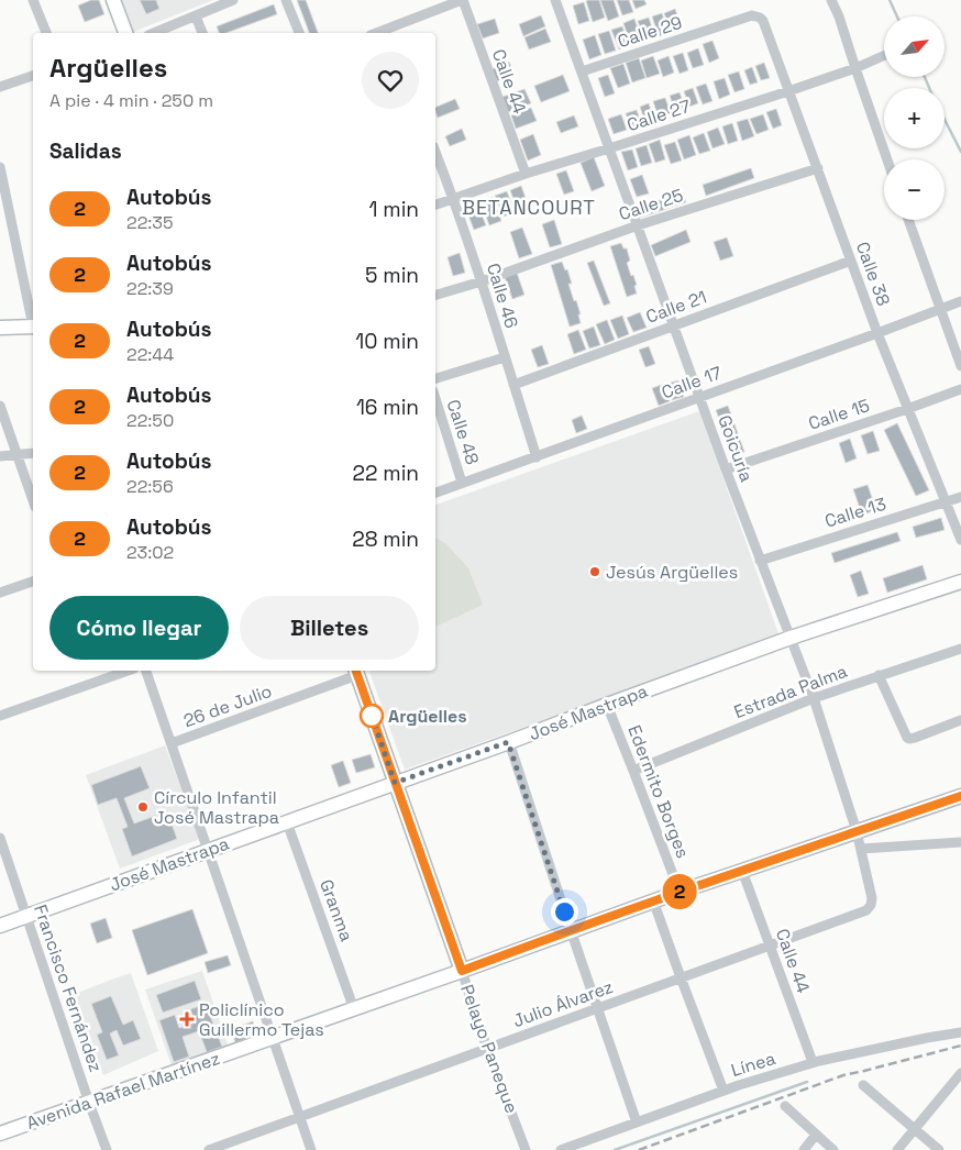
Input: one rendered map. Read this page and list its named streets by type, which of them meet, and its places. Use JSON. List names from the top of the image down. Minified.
{"streets":{"street":["Calle 29","Calle 44","Calle 27","Calle 25","Calle 38","Calle 46","Calle 21","Calle 17","Calle 15","Calle 48","Goicuría","Calle 13","Estrada Palma","26 de Julio","José Mastrapa","Edermito Borges","Granma","Francisco Fernández","Julio Álvarez","Pelayo Paneque","Línea","Avenida Rafael Martínez"]},"crossings":[["Calle 29","Calle 38"],["Calle 29","Goicuría"],["Calle 44","Calle 27"],["Calle 44","Julio Álvarez"],["Calle 44","Línea"],["Calle 44","Avenida Rafael Martínez"],["Calle 27","Calle 38"],["Calle 27","Calle 46"],["Calle 27","Goicuría"],["Calle 25","Calle 38"],["Calle 25","Calle 46"],["Calle 25","Goicuría"],["Calle 38","Calle 21"],["Calle 38","Calle 17"],["Calle 38","Calle 15"],["Calle 38","Calle 13"],["Calle 46","Calle 21"],["Calle 46","Calle 17"],["Calle 21","Goicuría"],["Calle 17","Calle 48"],["Calle 17","Goicuría"],["Calle 15","Goicuría"],["Goicuría","Calle 13"],["Goicuría","Estrada Palma"],["Goicuría","José Mastrapa"],["Goicuría","Julio Álvarez"],["Goicuría","Avenida Rafael Martínez"],["Estrada Palma","Edermito Borges"],["26 de Julio","Pelayo Paneque"],["José Mastrapa","Edermito Borges"],["José Mastrapa","Granma"],["José Mastrapa","Francisco Fernández"],["José Mastrapa","Pelayo Paneque"],["Edermito Borges","Avenida Rafael Martínez"],["Granma","Avenida Rafael Martínez"],["Francisco Fernández","Avenida Rafael Martínez"],["Julio Álvarez","Pelayo Paneque"],["Pelayo Paneque","Avenida Rafael Martínez"]],"districts":["BETANCOURT"],"places":{"other":["Jesús Argüelles","Argüelles","Círculo Infantil José Mastrapa"],"health":["Policlínico Guillermo Tejas"]},"lines":["bus line 2"],"north":"top right","page":{"on_map":"2","map_buttons":["+","−"],"heading":[["Argüelles","A pie · 4 min · 250 m"],"Salidas"],"list":[{"mark":"2","name":"Autobús","note":"22:35","value":"1 min"},{"mark":"2","name":"Autobús","note":"22:39","value":"5 min"},{"mark":"2","name":"Autobús","note":"22:44","value":"10 min"},{"mark":"2","name":"Autobús","note":"22:50","value":"16 min"},{"mark":"2","name":"Autobús","note":"22:56","value":"22 min"},{"mark":"2","name":"Autobús","note":"23:02","value":"28 min"}],"buttons":["Cómo llegar","Billetes"]}}
